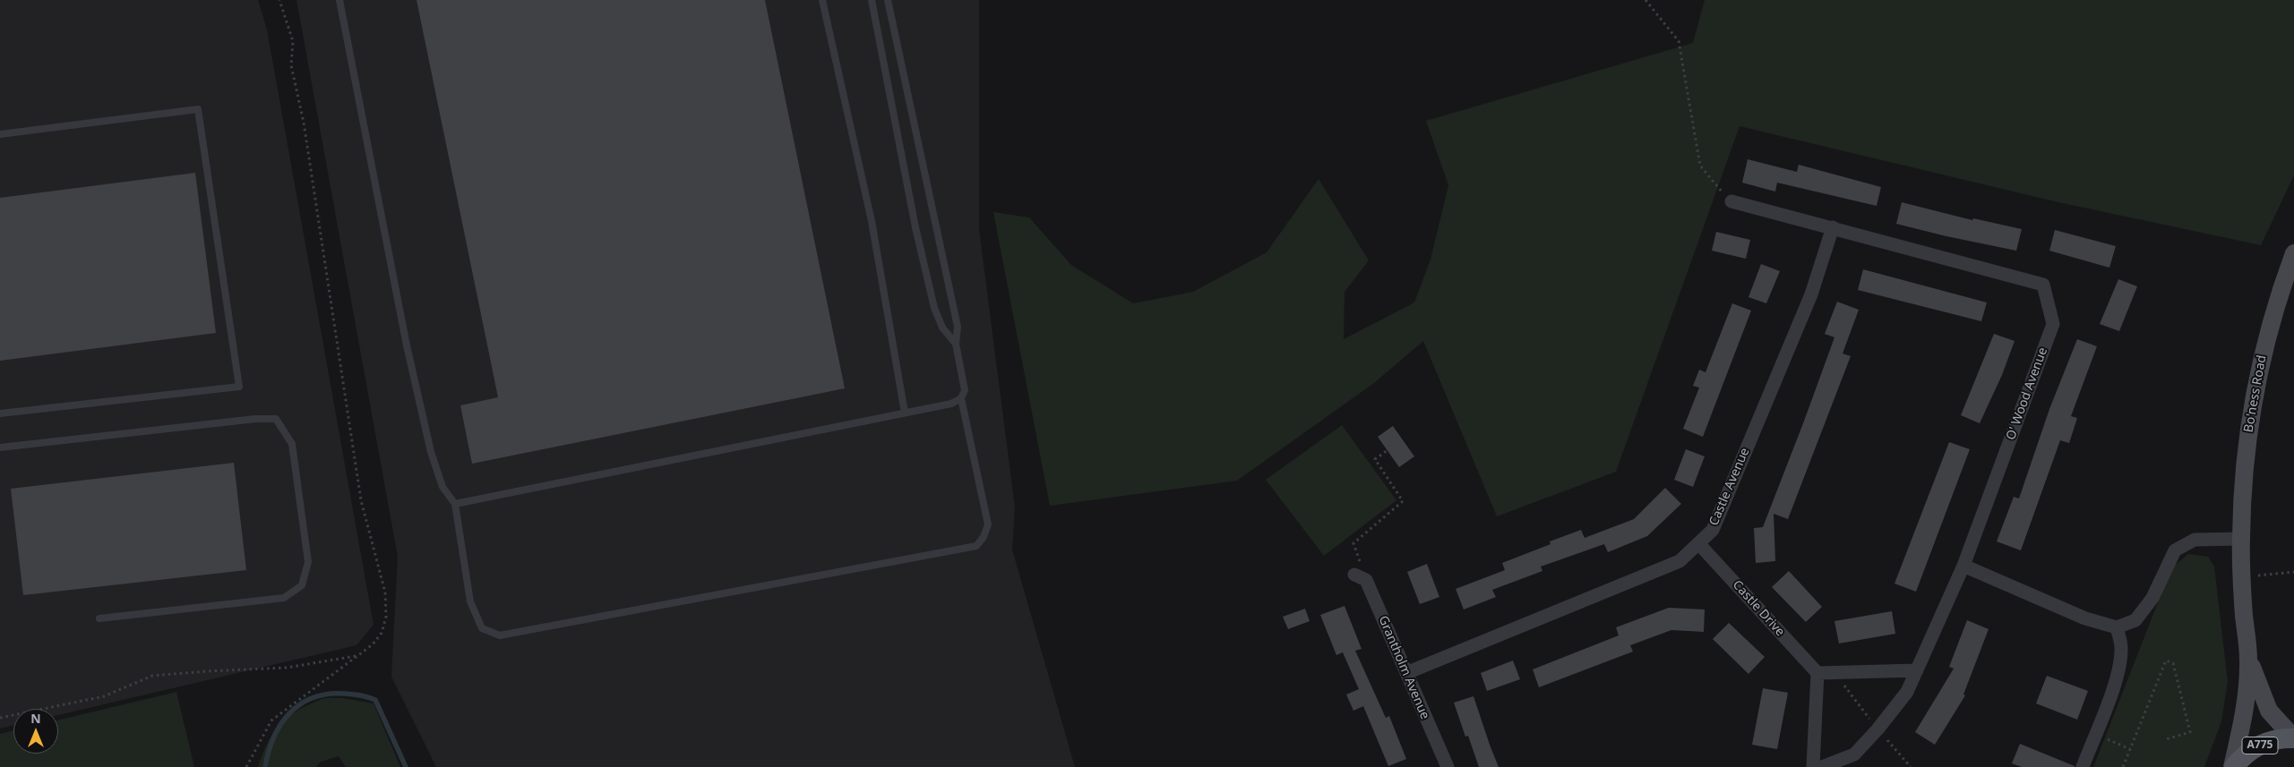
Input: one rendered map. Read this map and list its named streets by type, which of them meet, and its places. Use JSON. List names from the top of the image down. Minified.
{"streets":{"main road":["Bo'ness Road","A775"],"street":["O' Wood Avenue","Castle Avenue","Castle Drive","Grantholm Avenue"]},"crossings":[["O' Wood Avenue","Castle Avenue"],["Bo'ness Road","A775"],["Castle Avenue","Castle Drive"],["Castle Avenue","Grantholm Avenue"]],"north":"top"}
